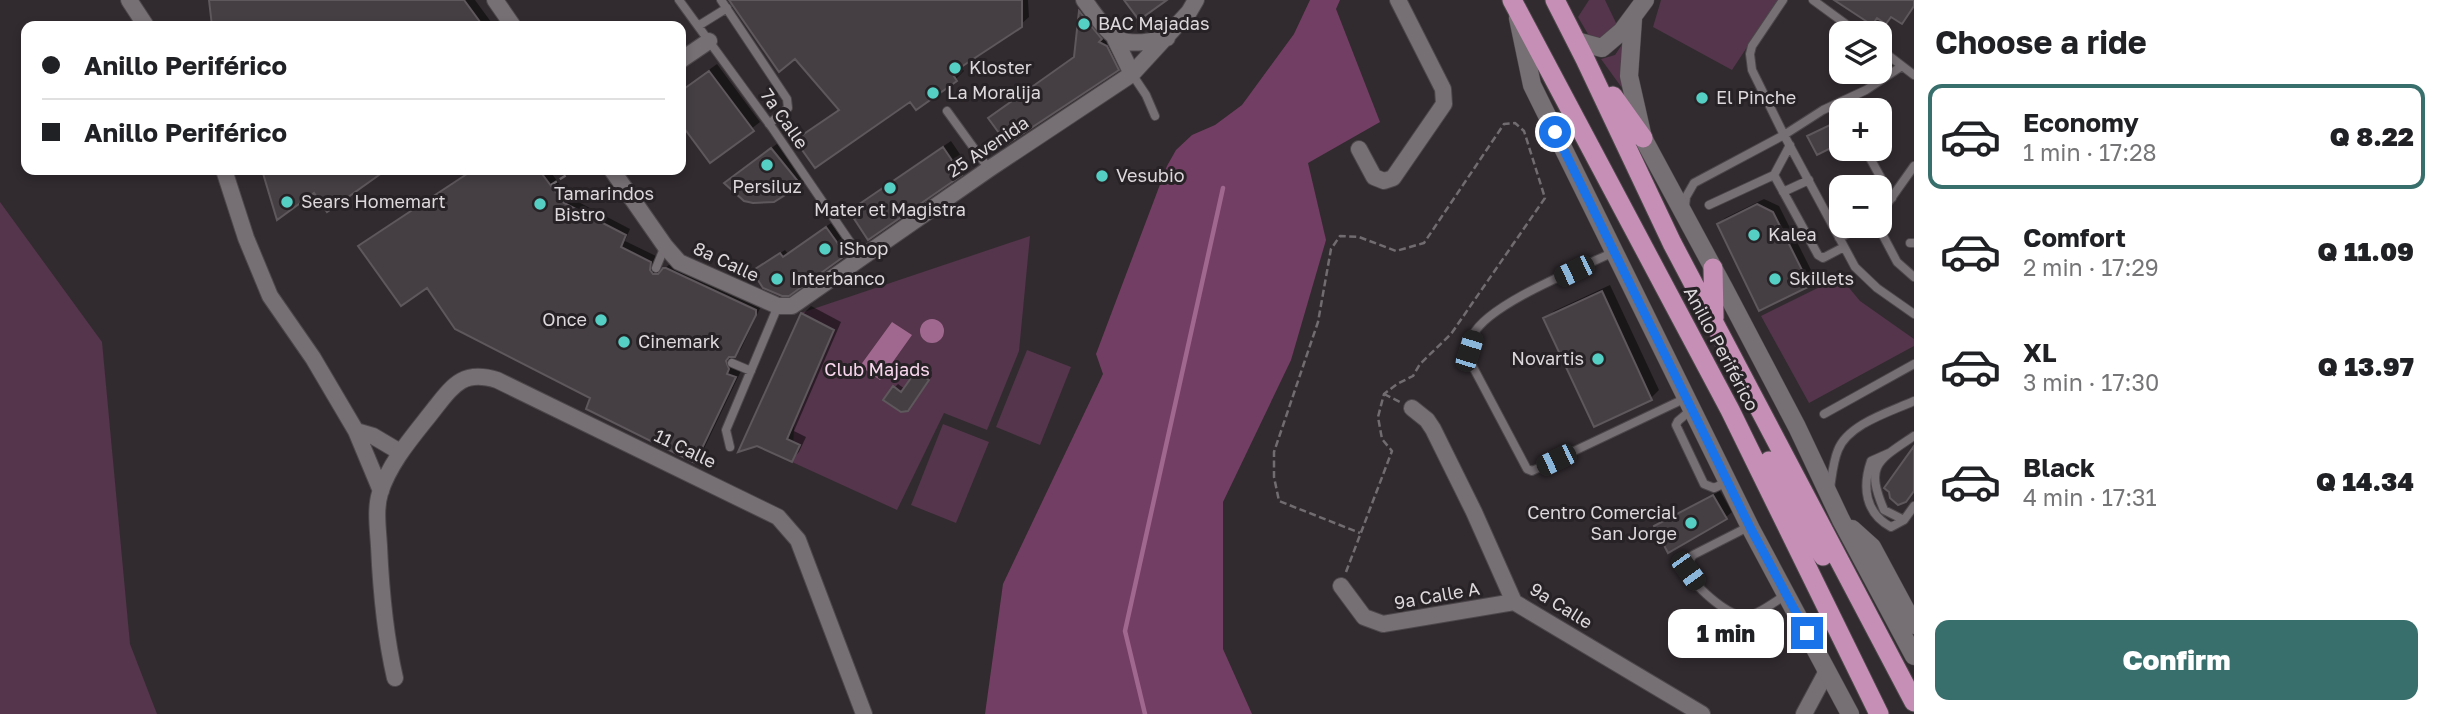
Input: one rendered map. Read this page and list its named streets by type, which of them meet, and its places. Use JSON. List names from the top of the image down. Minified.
{"streets":{"highway":["Anillo Periférico"],"street":["25 Avenida","8a Calle","11 Calle","9a Calle A","9a Calle"],"lane":["7a Calle"]},"crossings":[["7a Calle","25 Avenida"],["25 Avenida","8a Calle"],["9a Calle A","9a Calle"]],"parks":["Club Majads"],"places":["BAC Majadas","Kloster","La Moralija","El Pinche","Persiluz","Vesubio","Mater et Magistra","Sears Homemart","Tamarindos Bistro","Kalea","iShop","Interbanco","Skillets","Once","Cinemark","Novartis","Centro Comercial San Jorge"],"page":{"heading":"Choose a ride","map_buttons":["+","−"],"banner":["Anillo Periférico","Anillo Periférico"],"list":[{"name":"Economy","note":"1 min · 17:28","value":"Q 8.22"},{"name":"Comfort","note":"2 min · 17:29","value":"Q 11.09"},{"name":"XL","note":"3 min · 17:30","value":"Q 13.97"},{"name":"Black","note":"4 min · 17:31","value":"Q 14.34"}],"buttons":"Confirm","bubble":"1 min"}}
